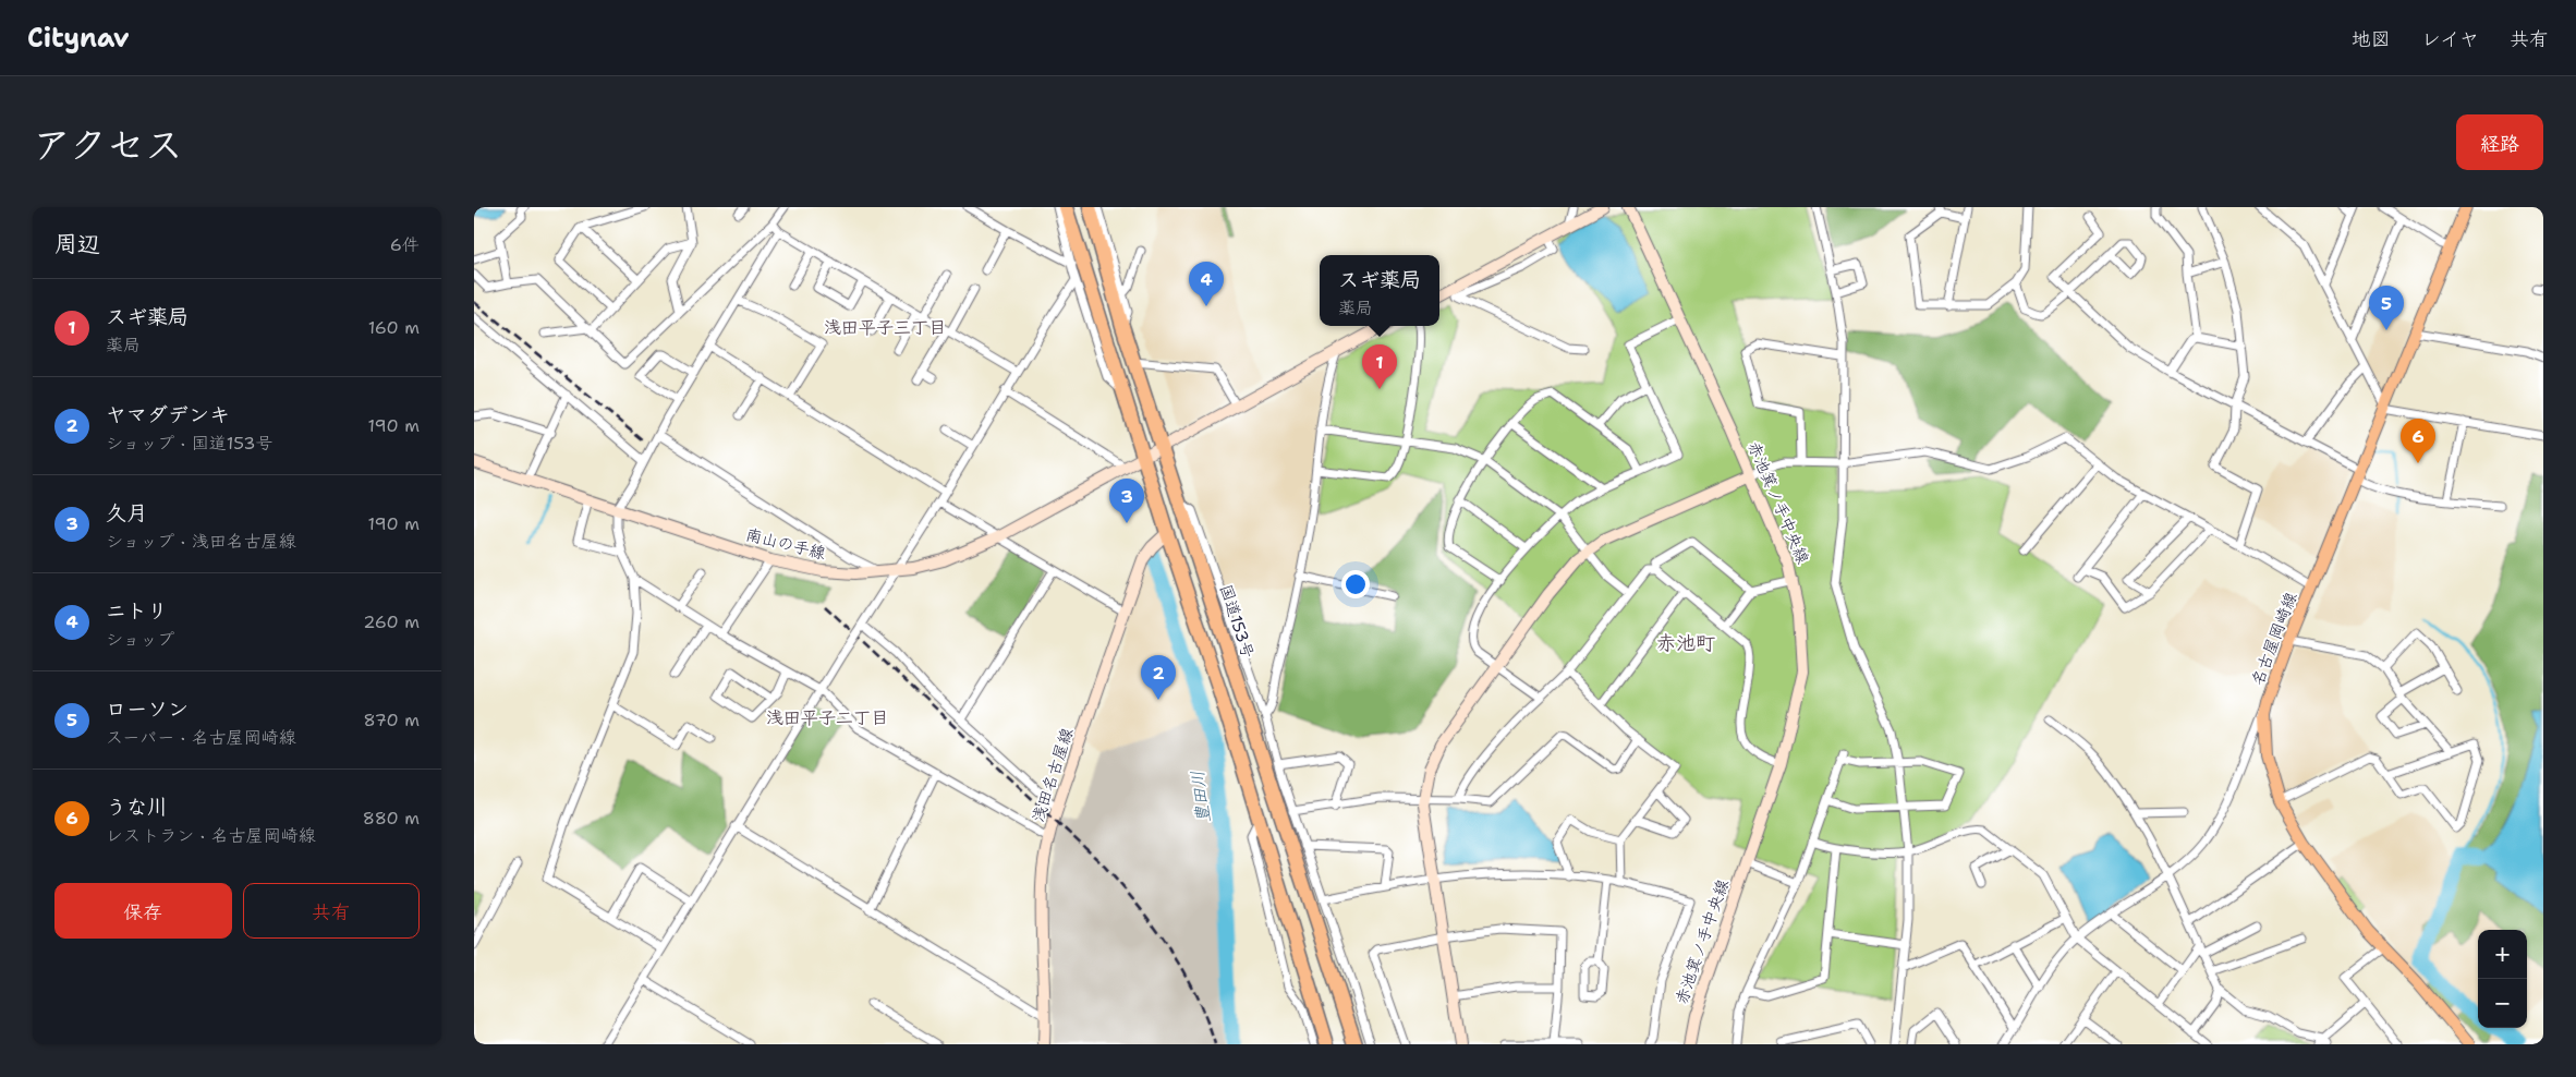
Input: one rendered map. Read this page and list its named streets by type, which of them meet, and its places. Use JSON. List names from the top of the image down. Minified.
{"streets":{"highway":["国道153号"],"main road":["名古屋岡崎線"],"street":["赤池箕ノ手中央線","南山の手線","浅田名古屋線"]},"crossings":[["南山の手線","国道153号"]],"districts":["浅田平子三丁目","赤池町","浅田平子二丁目"],"water":["豊田川"],"page":{"header":"Citynav","nav":["地図","レイヤ","共有"],"title":"アクセス","buttons":["経路",["保存","共有"]],"heading":["周辺","6件"],"popup":["スギ薬局","薬局"],"pins":["4","5","1","6","3","2"],"list":[{"mark":"1","name":"スギ薬局","note":"薬局","value":"160 m"},{"mark":"2","name":"ヤマダデンキ","note":"ショップ · 国道153号","value":"190 m"},{"mark":"3","name":"久月","note":"ショップ · 浅田名古屋線","value":"190 m"},{"mark":"4","name":"ニトリ","note":"ショップ","value":"260 m"},{"mark":"5","name":"ローソン","note":"スーパー · 名古屋岡崎線","value":"870 m"},{"mark":"6","name":"うな川","note":"レストラン · 名古屋岡崎線","value":"880 m"}],"map_buttons":["+","−"]}}
